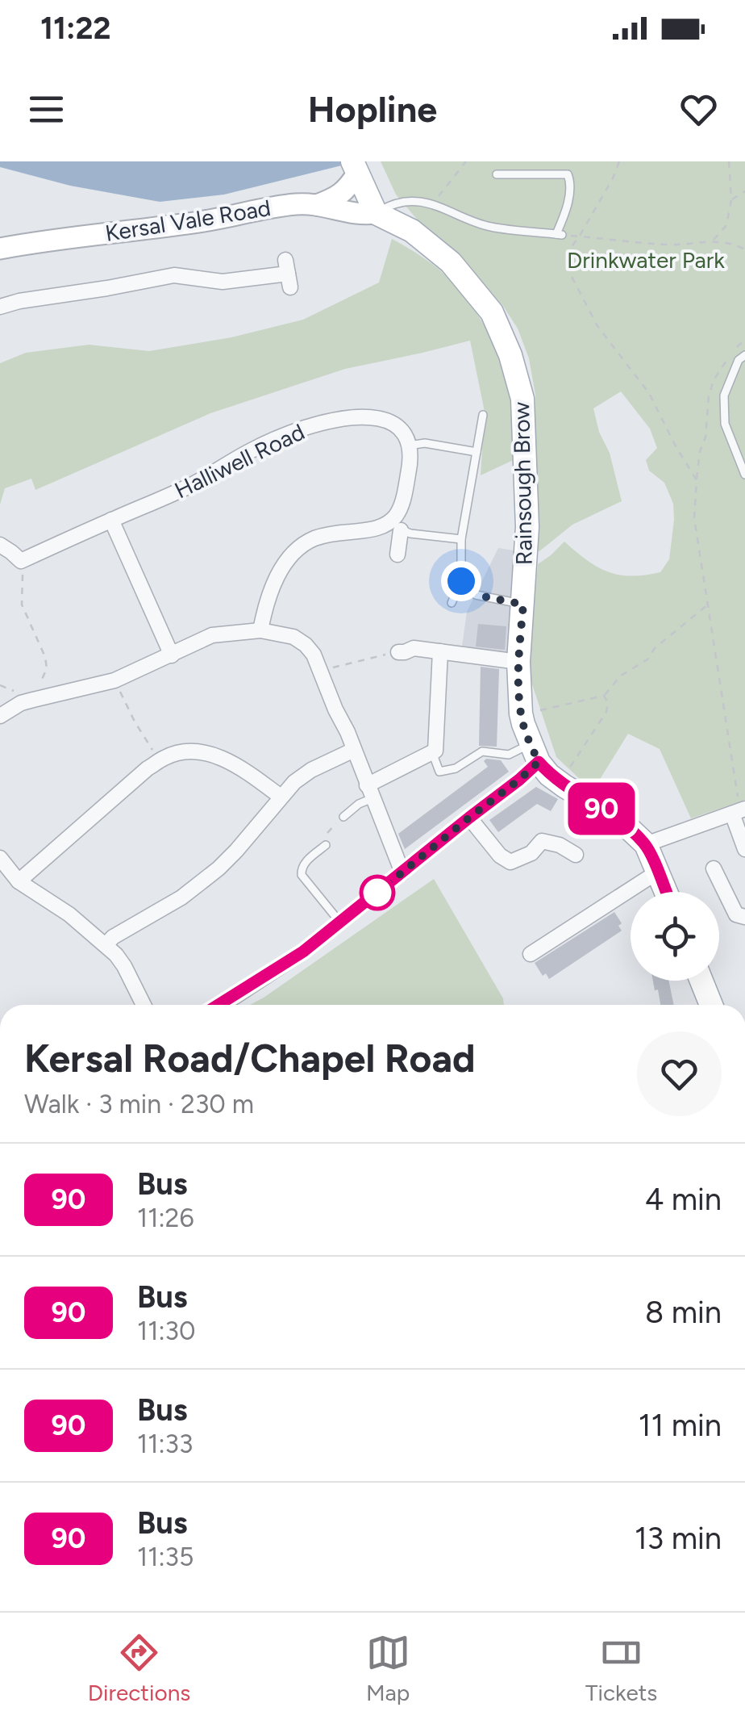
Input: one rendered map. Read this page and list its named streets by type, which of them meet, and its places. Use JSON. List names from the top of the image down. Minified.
{"streets":{"main road":["Rainsough Brow"],"street":["Kersal Vale Road","Halliwell Road"]},"crossings":[["Kersal Vale Road","Rainsough Brow"]],"parks":["Drinkwater Park"],"lines":["bus line 90"],"page":{"status":"11:22","header":"Hopline","on_map":"90","heading":["Kersal Road/Chapel Road","Walk · 3 min · 230 m"],"list":[{"mark":"90","name":"Bus","note":"11:26","value":"4 min"},{"mark":"90","name":"Bus","note":"11:30","value":"8 min"},{"mark":"90","name":"Bus","note":"11:33","value":"11 min"},{"mark":"90","name":"Bus","note":"11:35","value":"13 min"}],"tabs":["Directions","Map","Tickets"]}}
